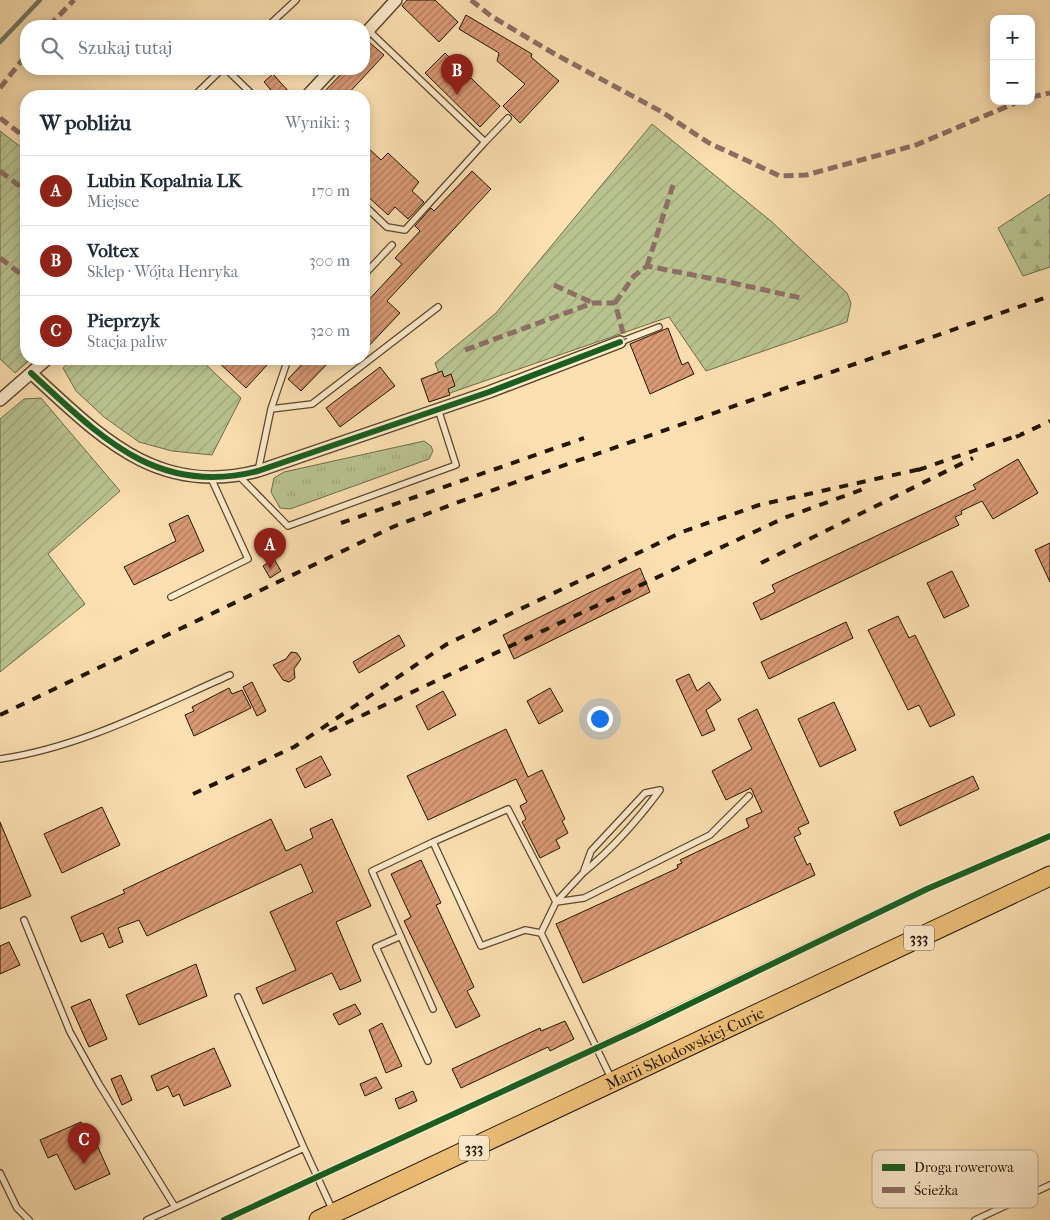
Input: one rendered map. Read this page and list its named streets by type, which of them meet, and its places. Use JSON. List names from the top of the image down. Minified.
{"streets":{"main road":["333","Marii Skłodowskiej-Curie"]},"legend":["Droga rowerowa","Ścieżka"],"page":{"map_buttons":["+","−"],"search":"Szukaj tutaj","pins":["B","A","C"],"heading":["W pobliżu","Wyniki: 3"],"list":[{"mark":"A","name":"Lubin Kopalnia LK","note":"Miejsce","value":"170 m"},{"mark":"B","name":"Voltex","note":"Sklep · Wójta Henryka","value":"300 m"},{"mark":"C","name":"Pieprzyk","note":"Stacja paliw","value":"320 m"}]}}
